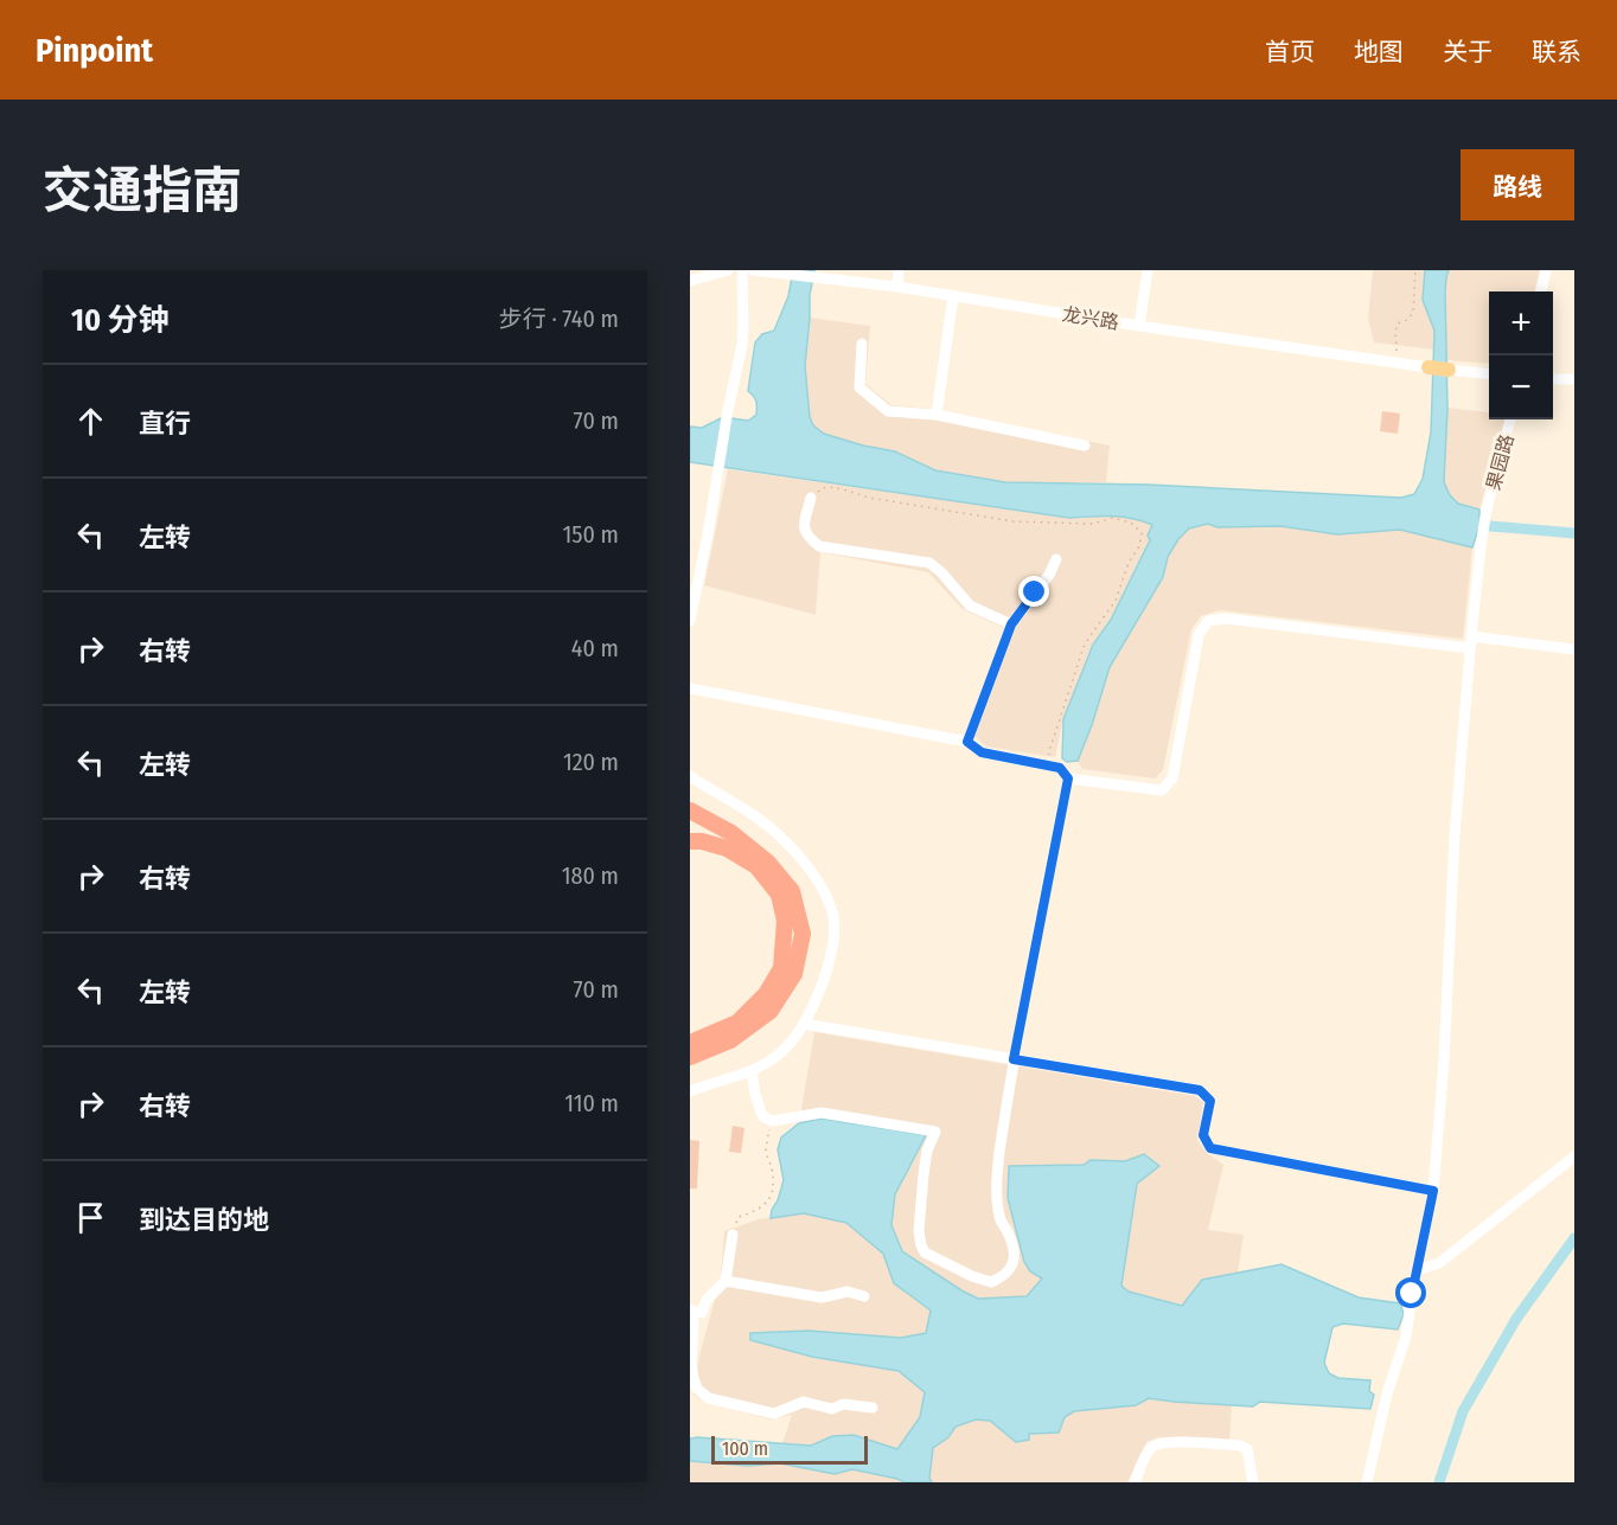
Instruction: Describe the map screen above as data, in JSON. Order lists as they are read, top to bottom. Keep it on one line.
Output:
{"streets":{"street":["龙兴路","果园路"]},"scale_bar":"100 m","page":{"header":"Pinpoint","nav":["首页","地图","关于","联系"],"title":"交通指南","buttons":"路线","heading":["10 分钟","步行 · 740 m"],"map_buttons":["+","−"],"list":[["直行","70 m"],["左转","150 m"],["右转","40 m"],["左转","120 m"],["右转","180 m"],["左转","70 m"],["右转","110 m"],"到达目的地"],"scale":"100 m"}}
